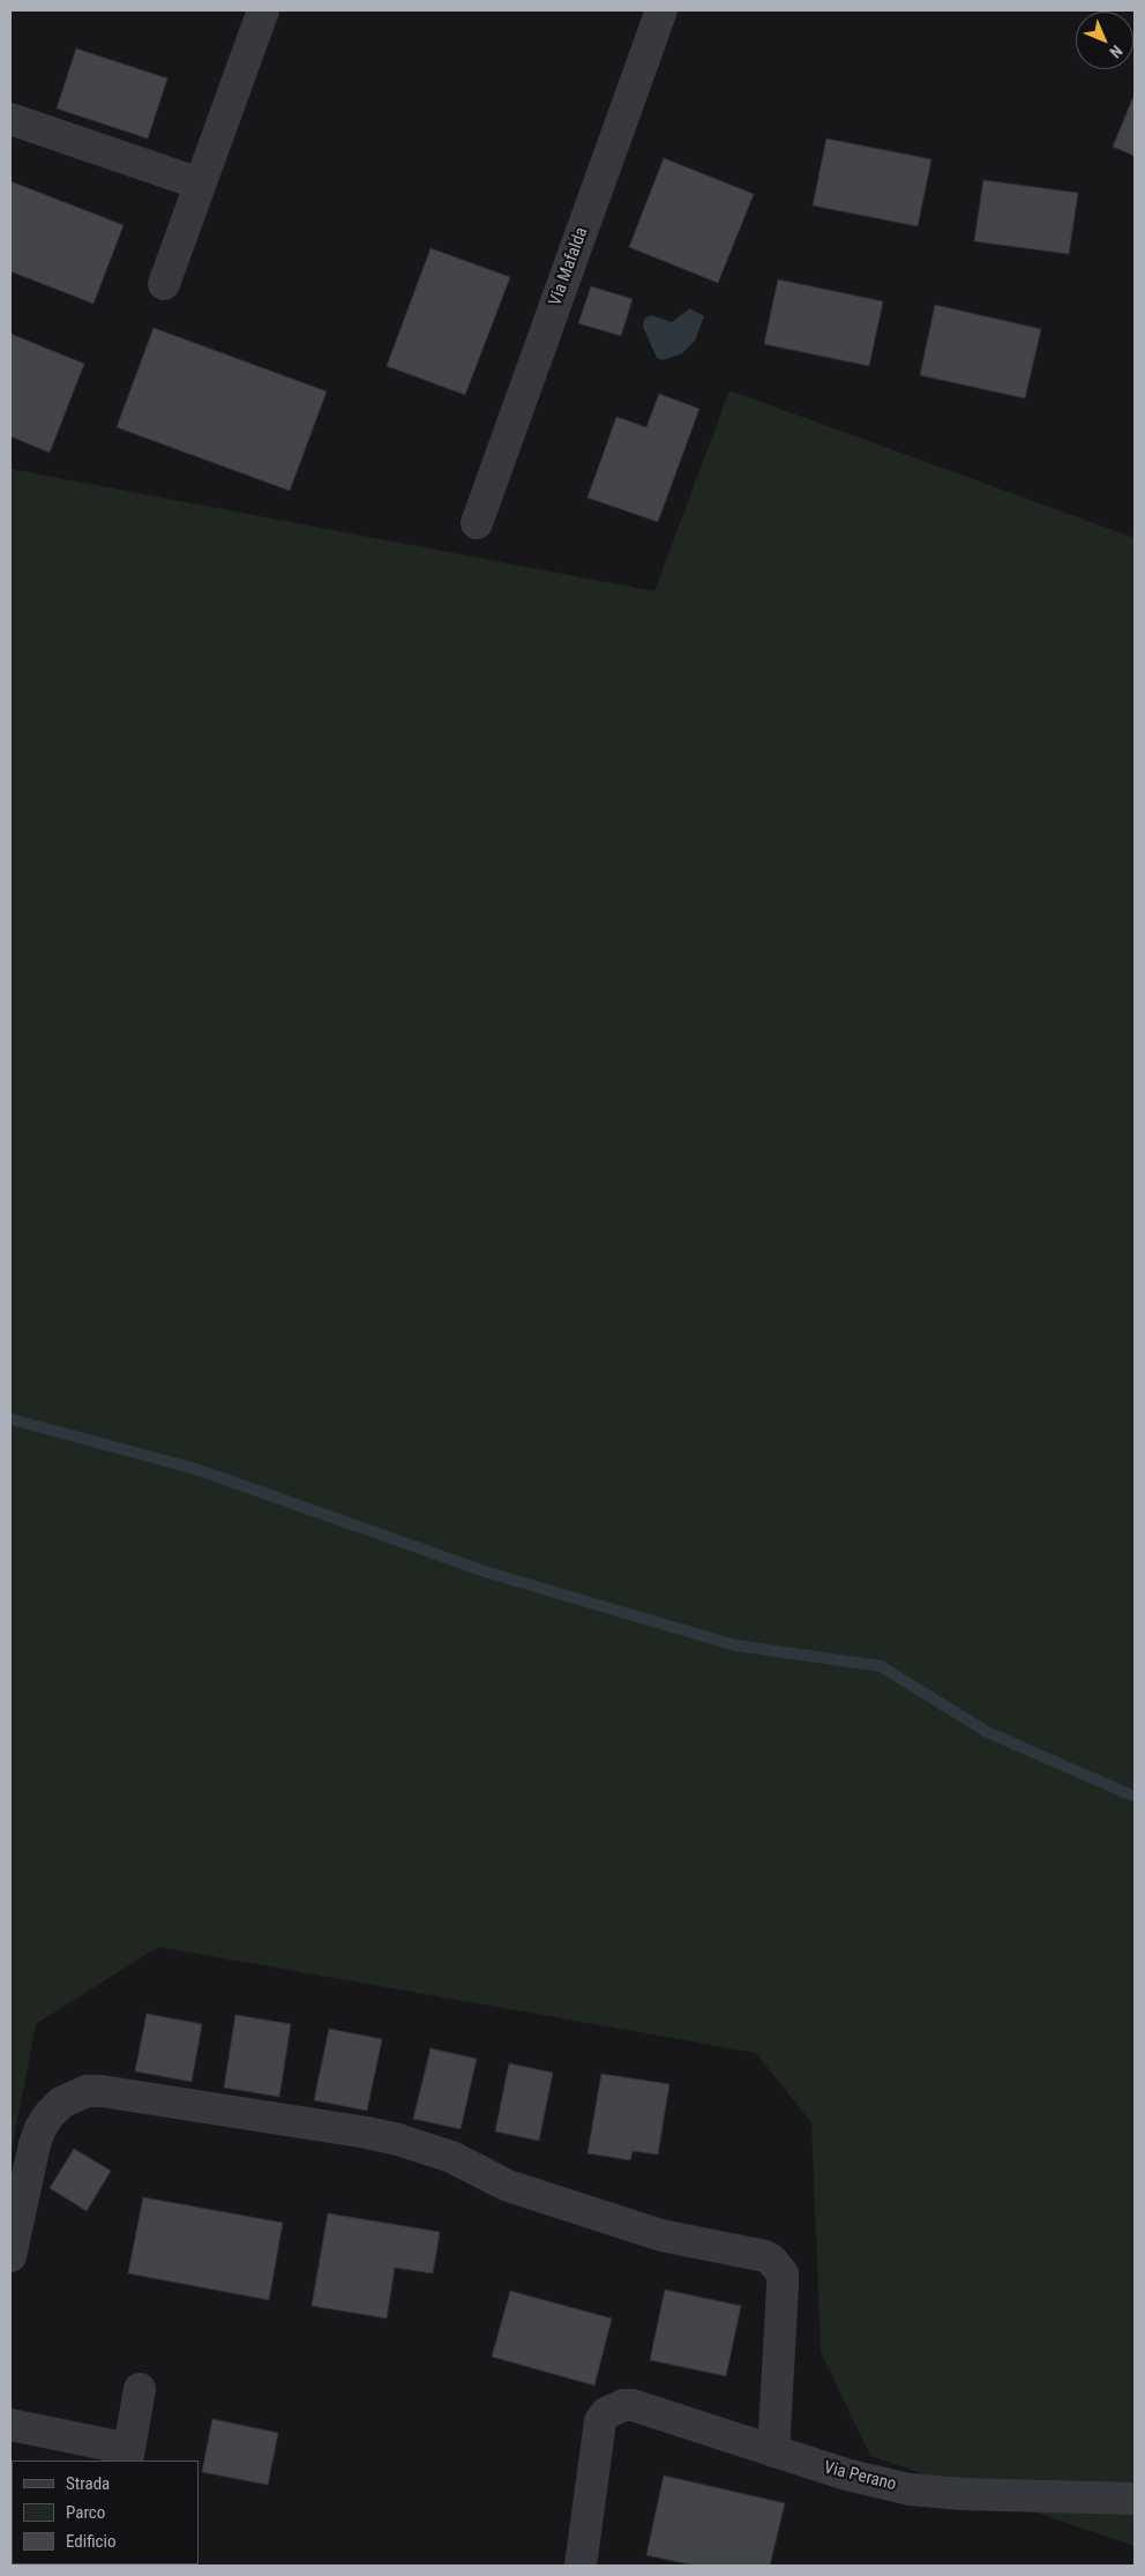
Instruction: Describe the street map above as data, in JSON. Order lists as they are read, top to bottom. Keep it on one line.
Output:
{"streets":{"street":["Via Mafalda","Via Perano"]},"legend":["Strada","Parco","Edificio"],"north":"bottom right"}
